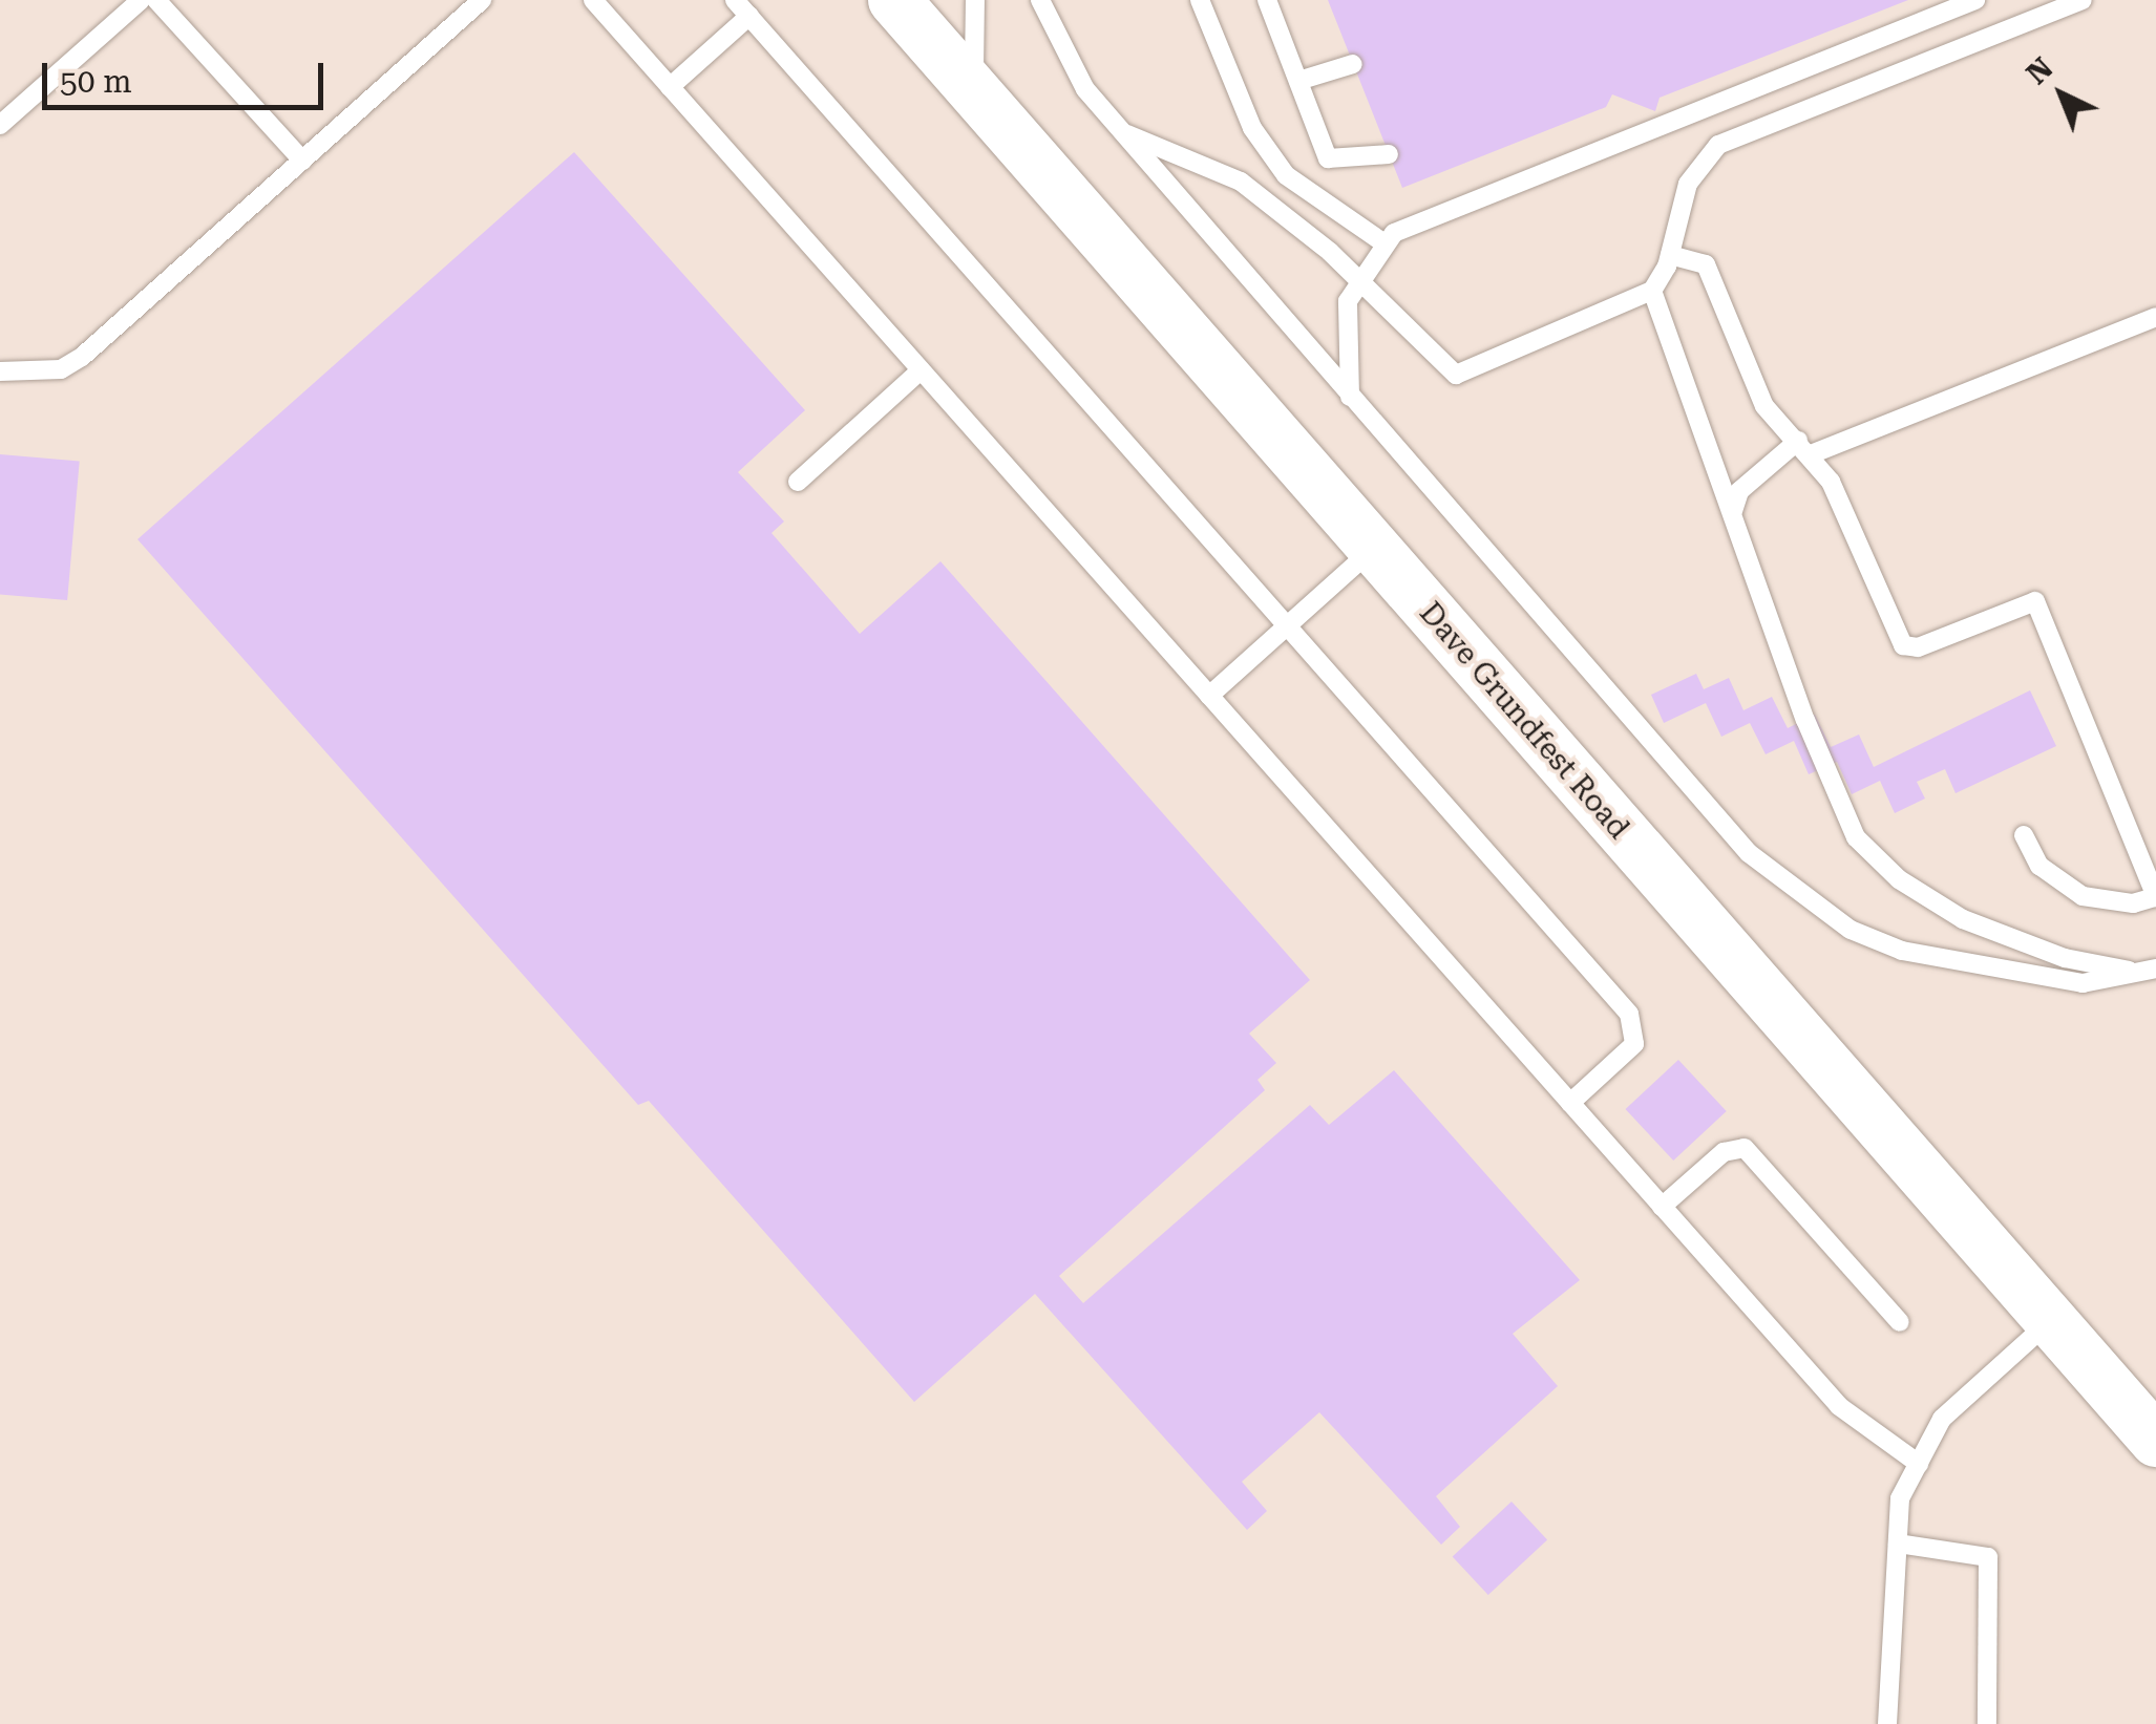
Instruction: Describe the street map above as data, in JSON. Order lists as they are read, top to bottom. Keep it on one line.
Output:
{"streets":{"street":["Dave Grundfest Road"]},"scale_bar":"50 m","north":"top left"}
